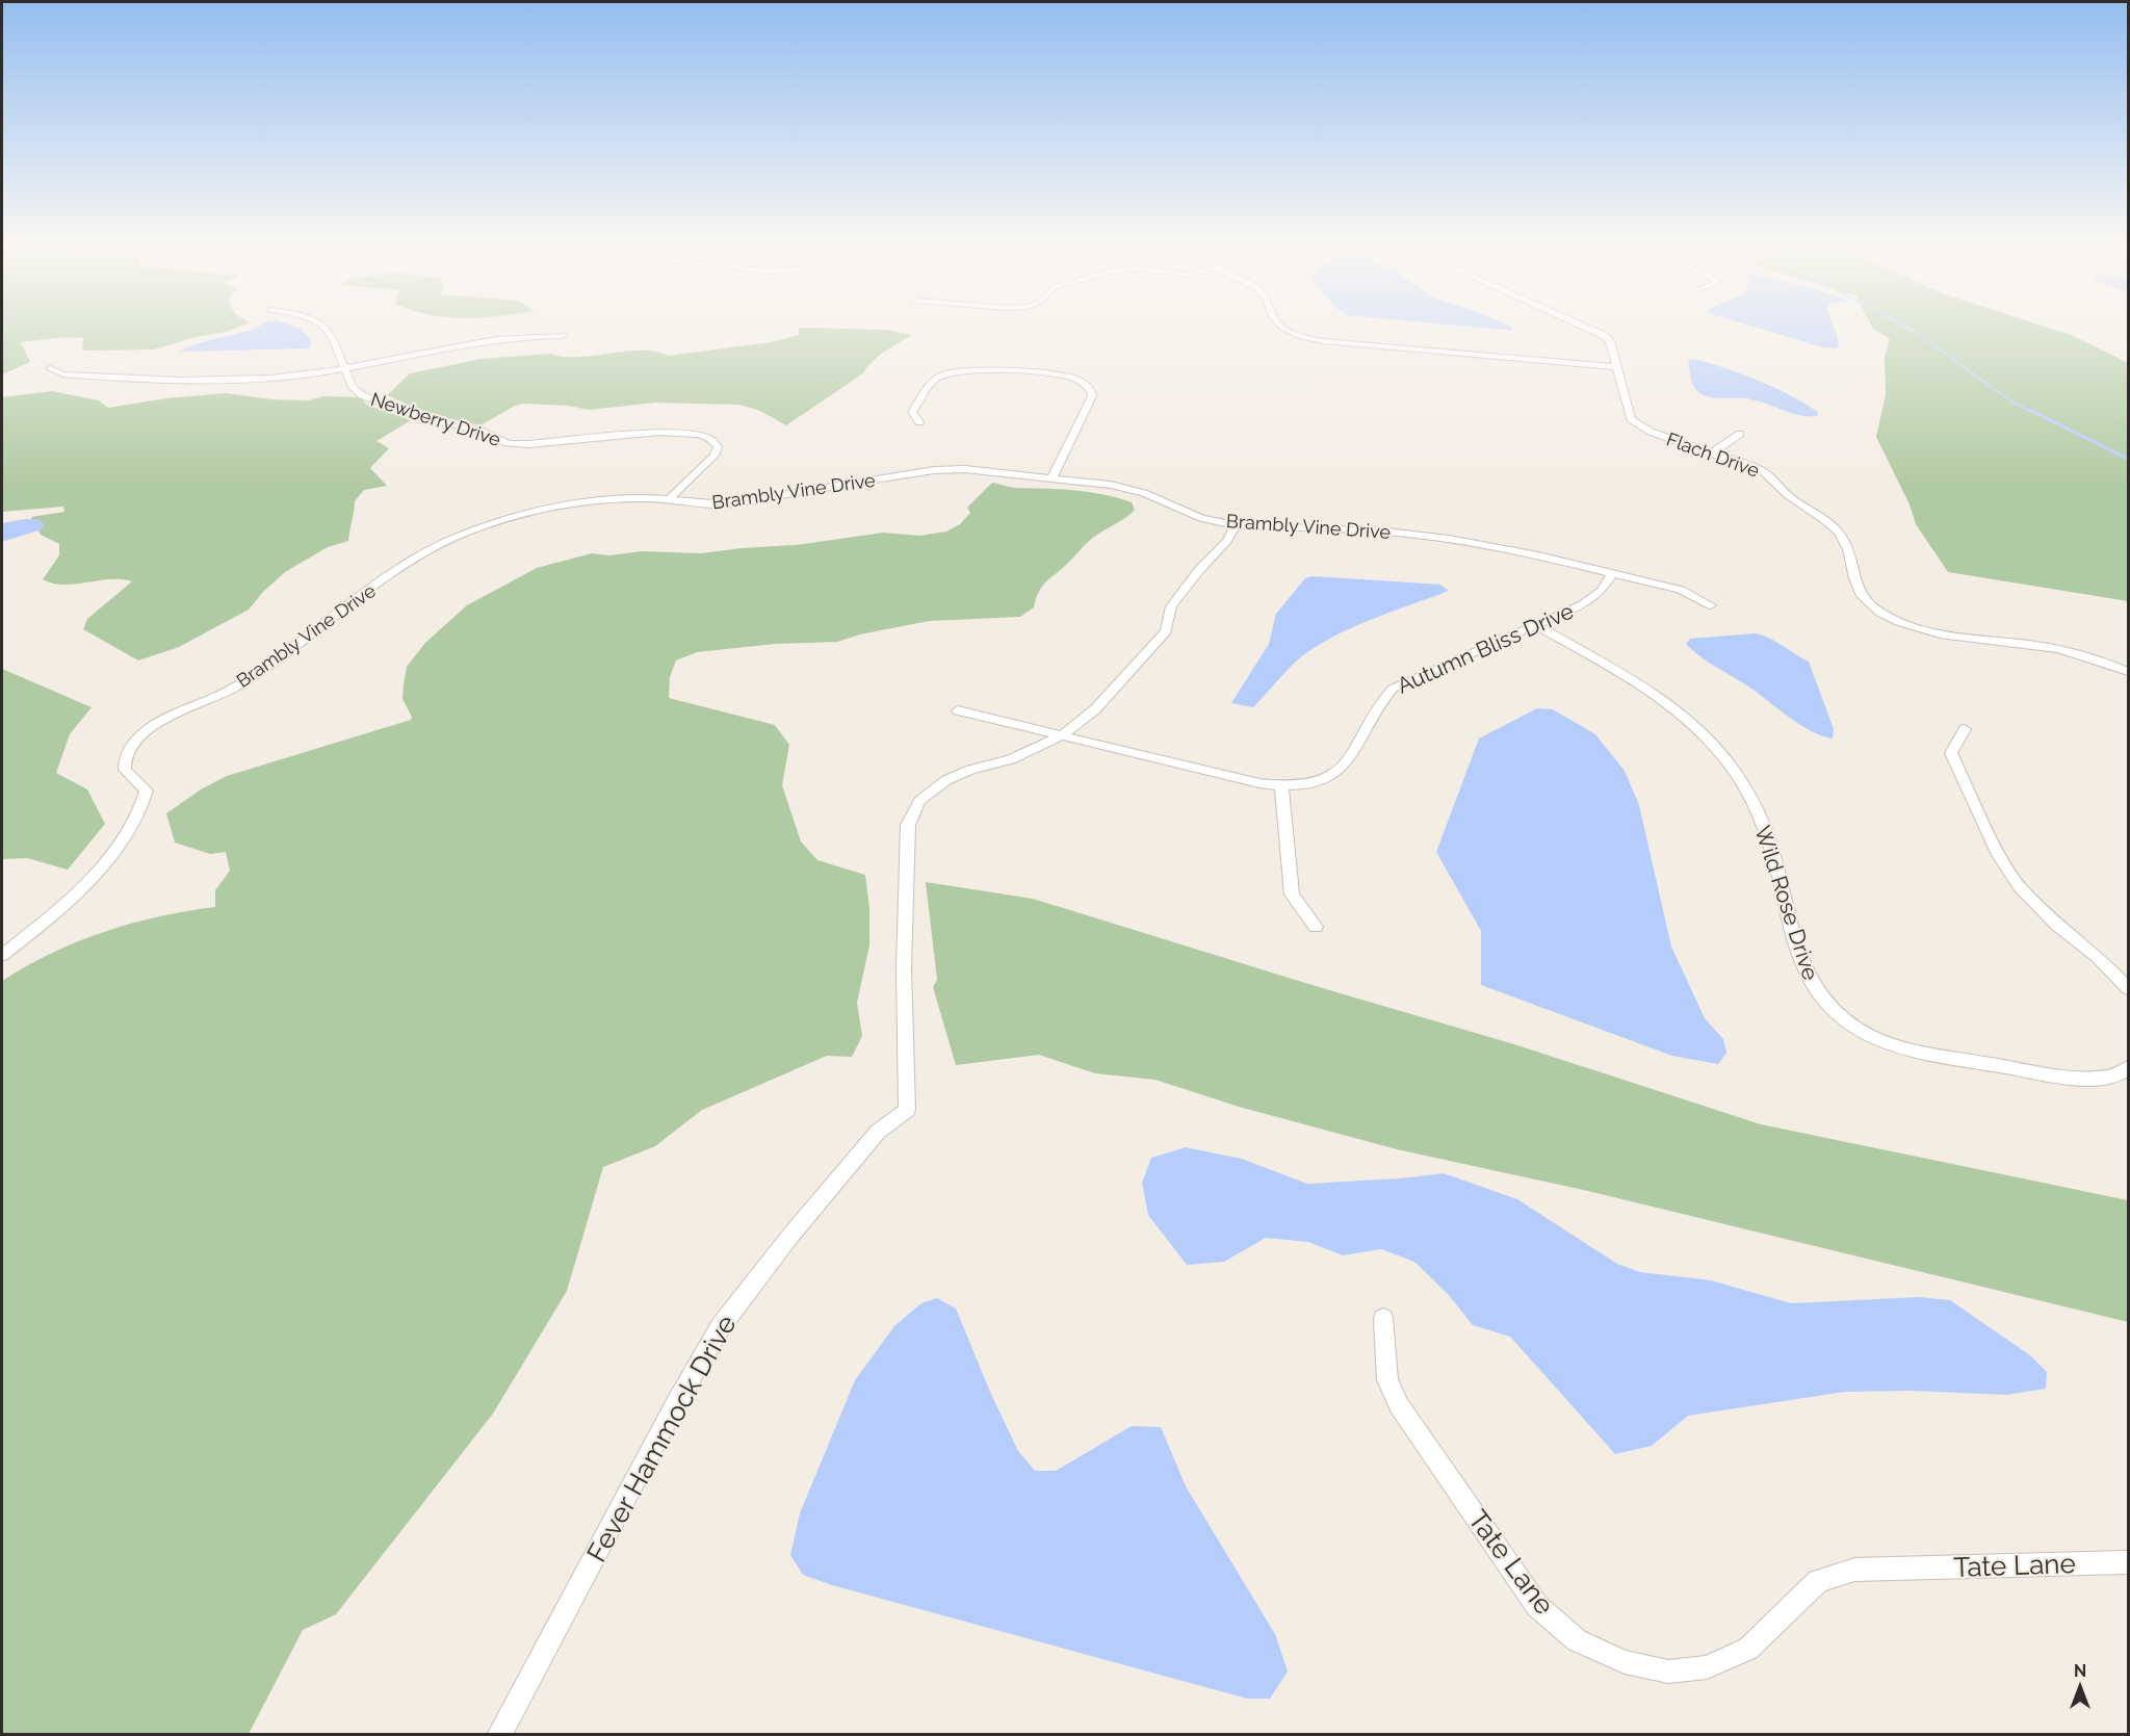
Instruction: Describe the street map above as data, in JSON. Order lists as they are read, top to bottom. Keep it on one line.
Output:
{"streets":{"street":["Newberry Drive","Flach Drive","Brambly Vine Drive","Autumn Bliss Drive","Wild Rose Drive","Fever Hammock Drive","Tate Lane"]},"crossings":[["Newberry Drive","Brambly Vine Drive"],["Brambly Vine Drive","Autumn Bliss Drive"],["Brambly Vine Drive","Fever Hammock Drive"],["Autumn Bliss Drive","Wild Rose Drive"],["Autumn Bliss Drive","Fever Hammock Drive"]],"north":"top"}
